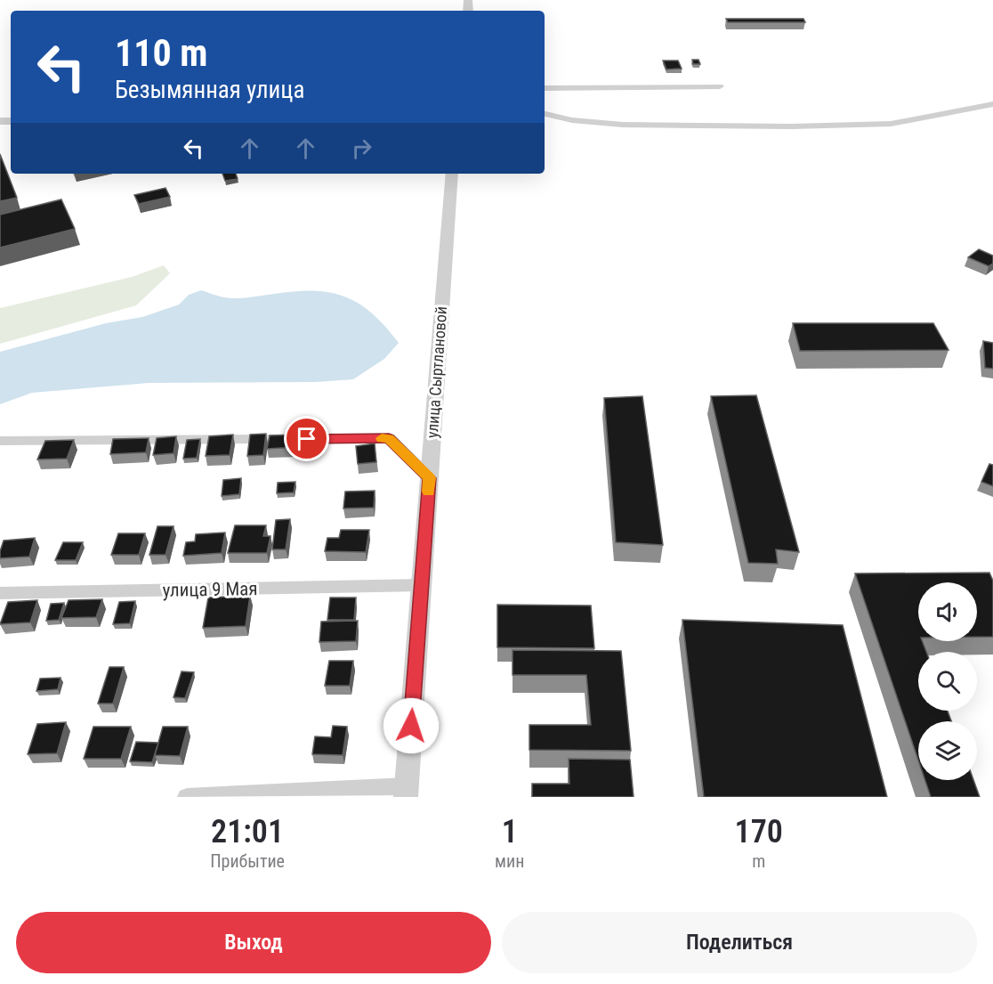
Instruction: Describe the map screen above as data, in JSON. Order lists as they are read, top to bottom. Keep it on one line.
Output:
{"streets":{"street":["улица Сыртлановой","улица 9 Мая"]},"crossings":[["улица Сыртлановой","улица 9 Мая"]],"page":{"turn":["110 m","Безымянная улица"],"eta":["21:01","Прибытие","1","мин","170","m"],"buttons":["Выход","Поделиться"]}}
